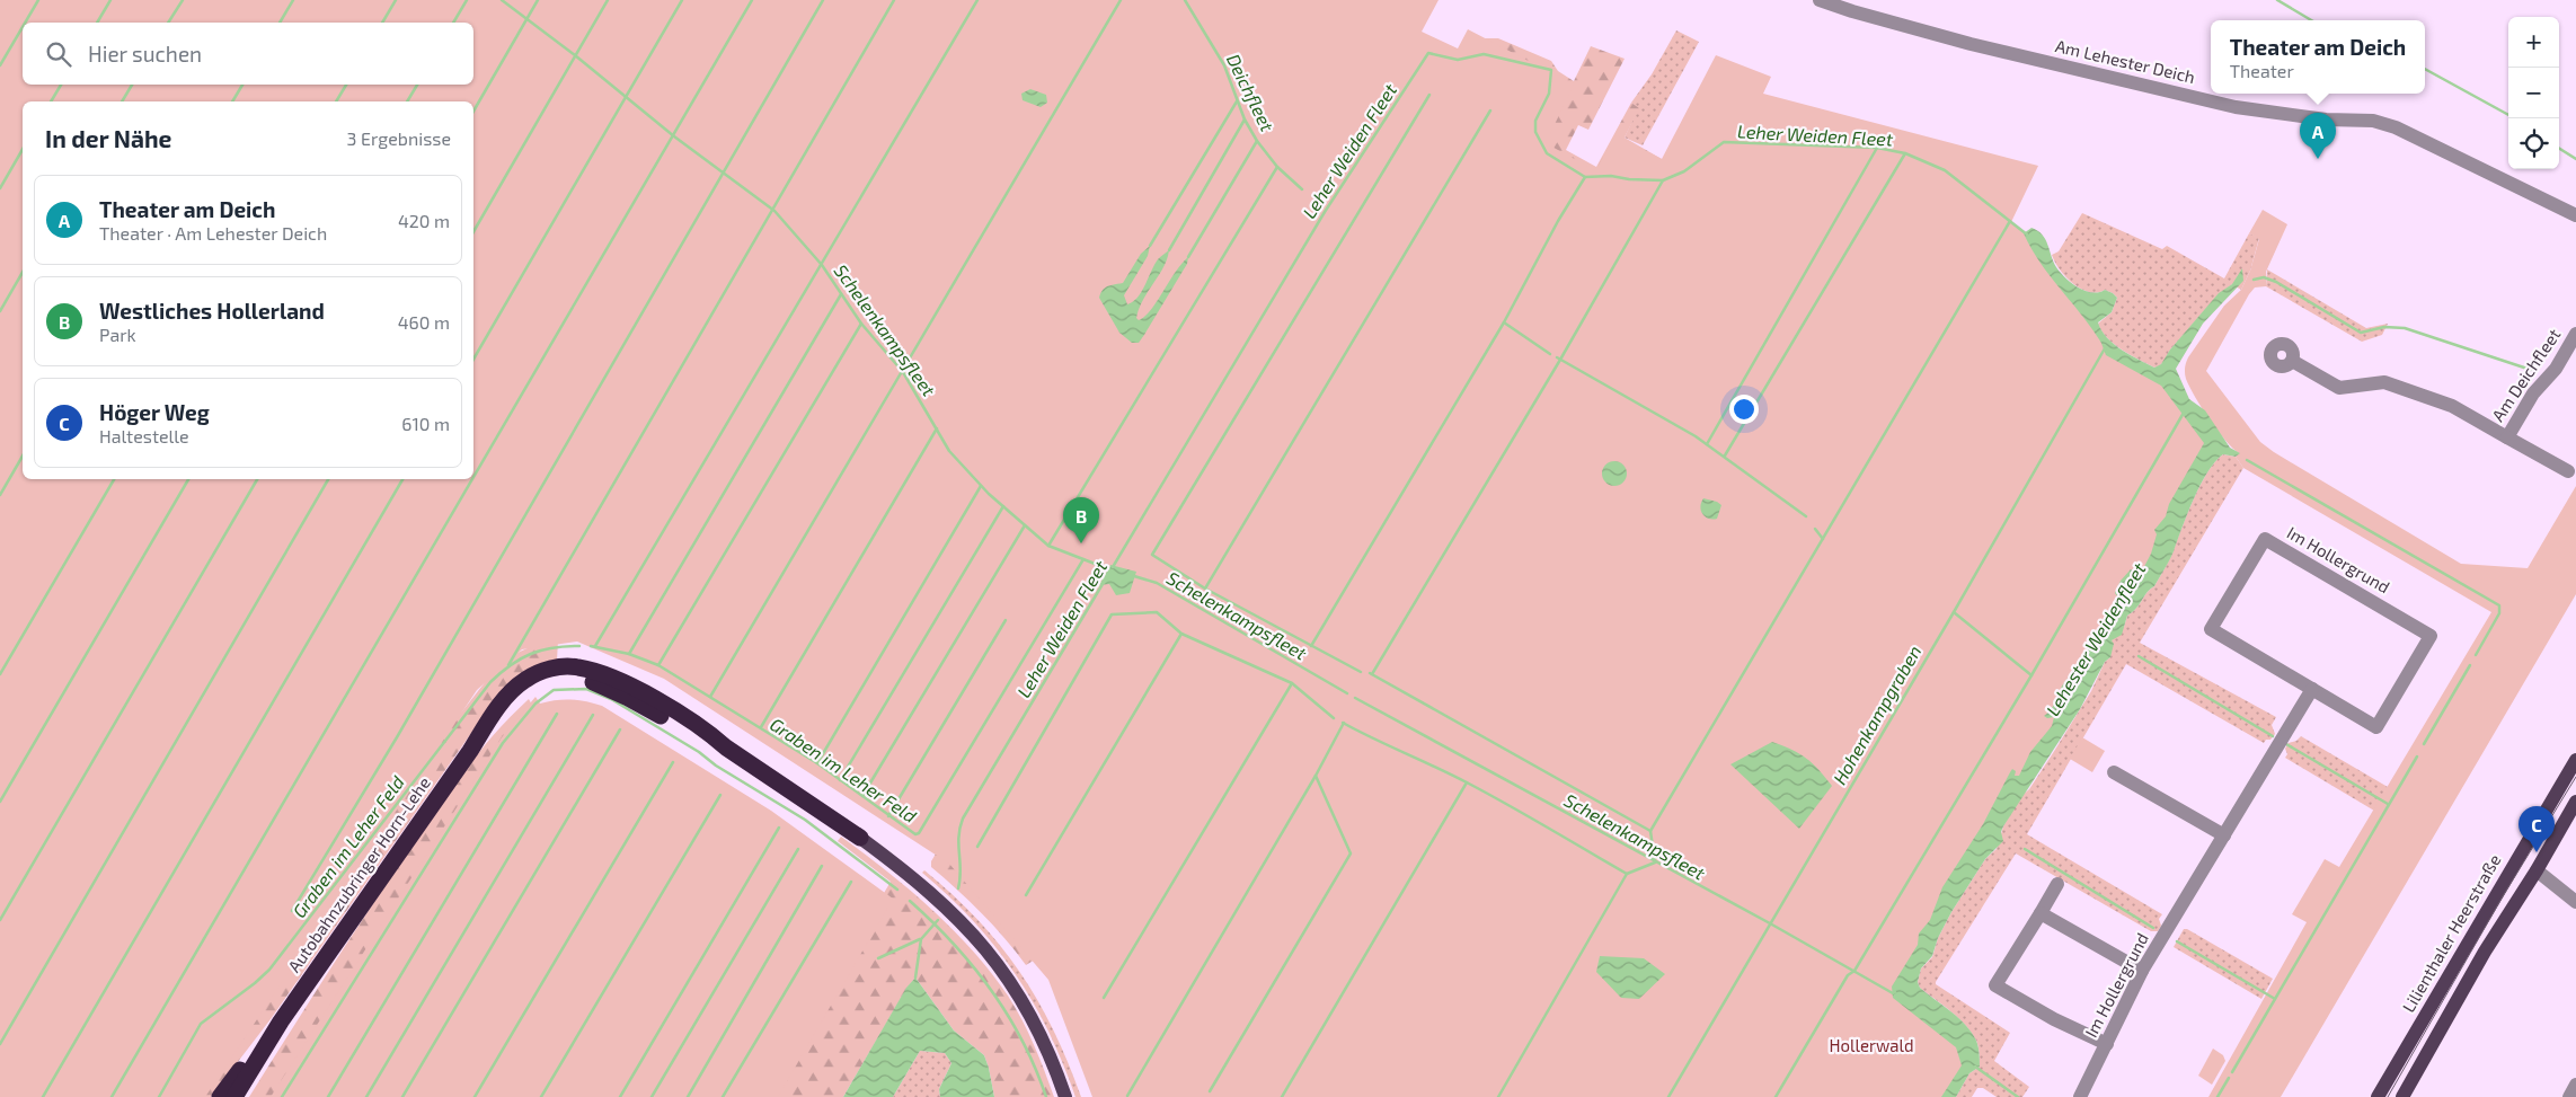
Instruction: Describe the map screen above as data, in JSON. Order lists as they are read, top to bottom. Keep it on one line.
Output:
{"streets":{"highway":["Autobahnzubringer Horn-Lehe"],"main road":["Lilienthaler Heerstraße"],"street":["Am Lehester Deich","Am Deichfleet","Im Hollergrund"]},"water":["Deichfleet","Leher Weiden Fleet","Schelenkampsfleet","Lehester Weidenfleet","Hohenkampgraben","Graben im Leher Feld"],"parks":["Hollerwald"],"page":{"map_buttons":["+","−"],"popup":["Theater am Deich","Theater"],"search":"Hier suchen","heading":["In der Nähe","3 Ergebnisse"],"pins":["A","B","C"],"list":[{"mark":"A","name":"Theater am Deich","note":"Theater · Am Lehester Deich","value":"420 m"},{"mark":"B","name":"Westliches Hollerland","note":"Park","value":"460 m"},{"mark":"C","name":"Höger Weg","note":"Haltestelle","value":"610 m"}]}}
